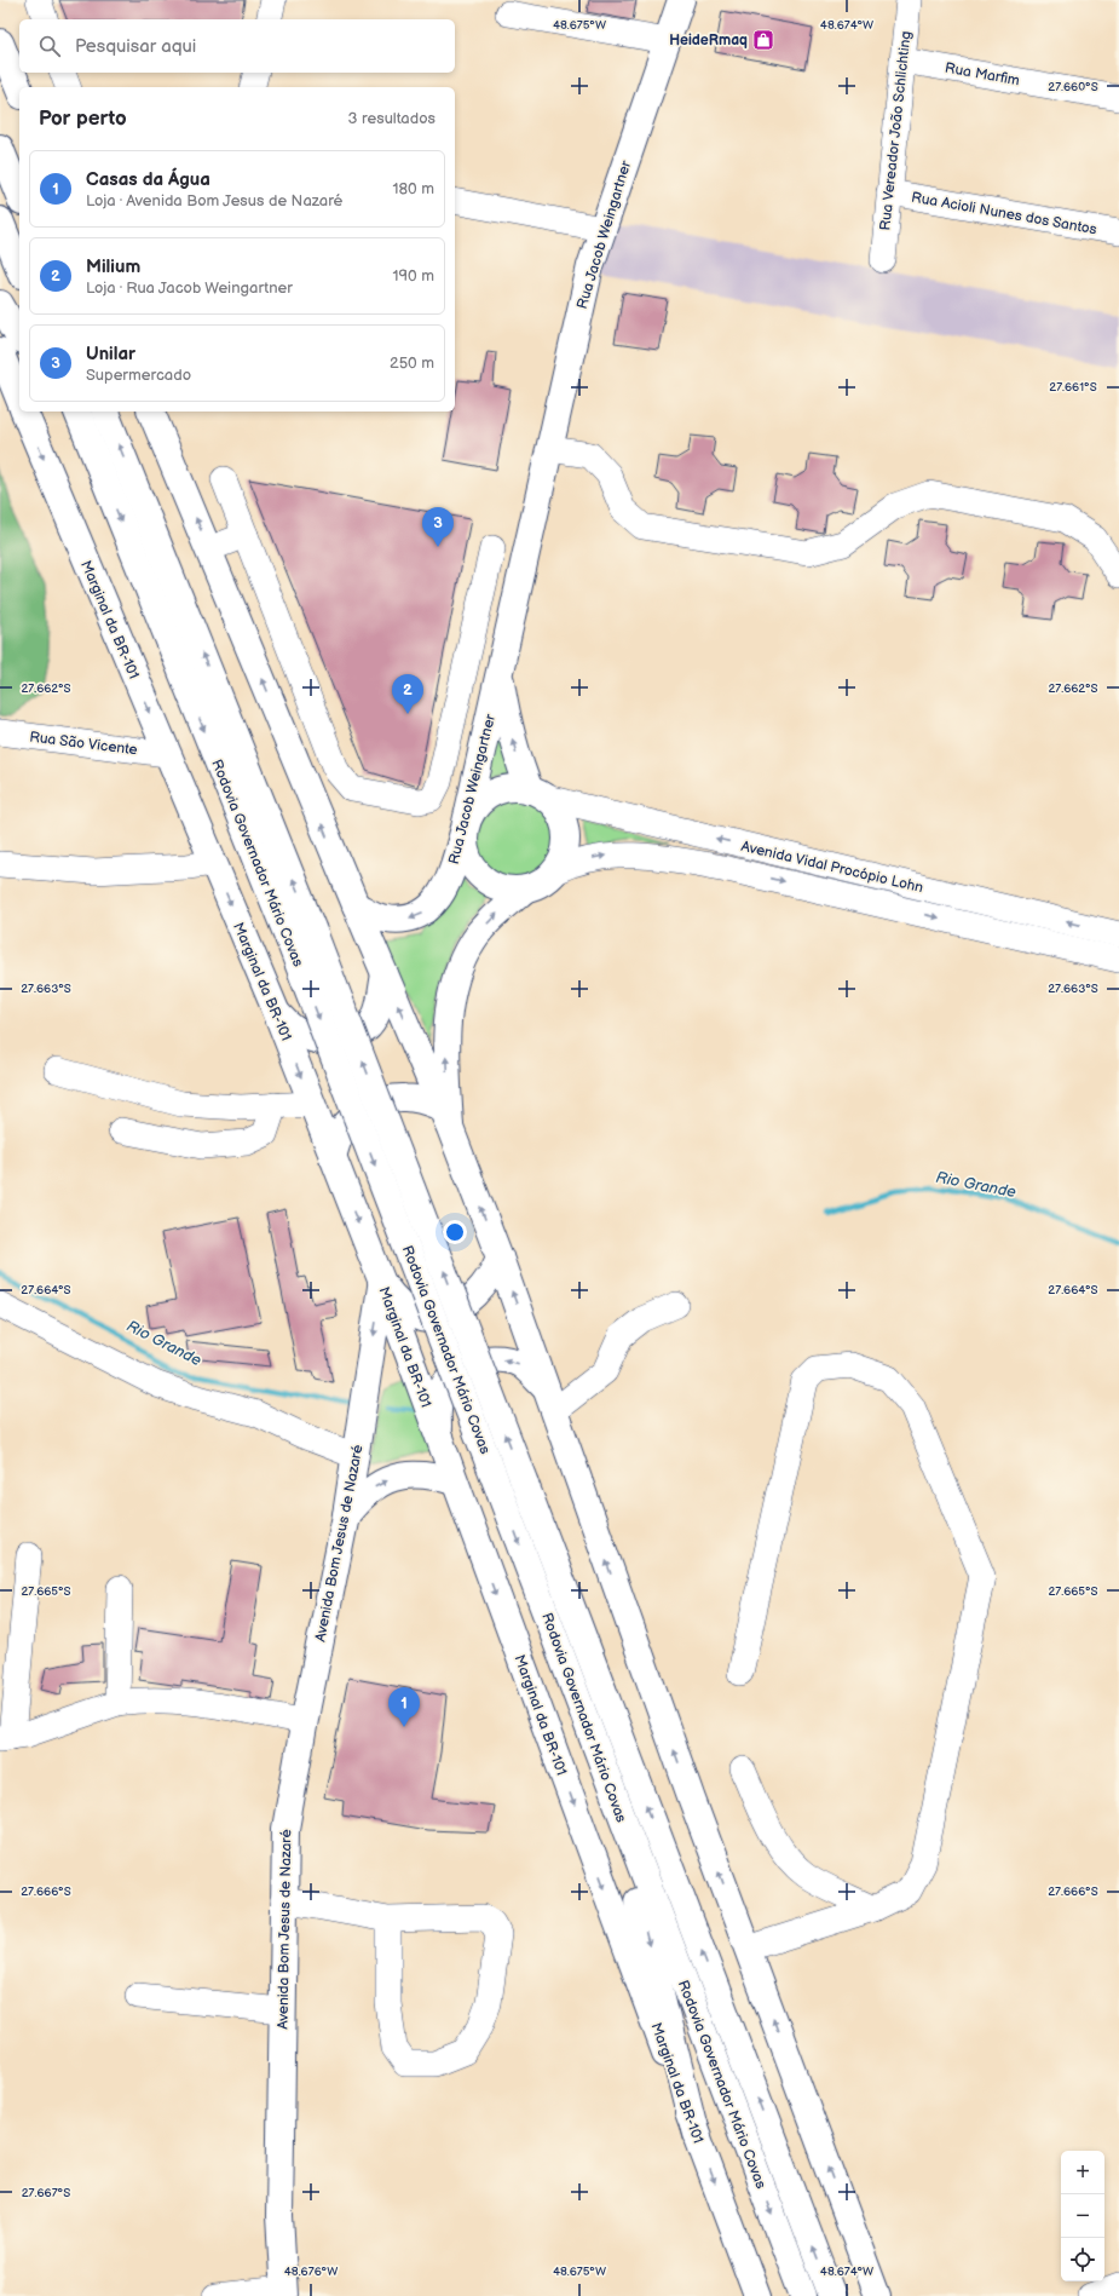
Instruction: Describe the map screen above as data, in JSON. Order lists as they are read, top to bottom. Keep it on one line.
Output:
{"streets":{"main road":["Rua Jacob Weingartner","Marginal da BR-101","Rodovia Governador Mário Covas","Avenida Bom Jesus de Nazaré"],"street":["Rua Marfim","Rua Vereador João Schlichting","Rua Acioli Nunes dos Santos","Rua São Vicente","Avenida Vidal Procópio Lohn"]},"crossings":[["Rua Marfim","Rua Vereador João Schlichting"],["Rua Vereador João Schlichting","Rua Acioli Nunes dos Santos"],["Rua Jacob Weingartner","Avenida Vidal Procópio Lohn"],["Marginal da BR-101","Rua São Vicente"],["Marginal da BR-101","Avenida Bom Jesus de Nazaré"]],"water":["Rio Grande"],"places":{"shop":["HeideRmaq"]},"page":{"search":"Pesquisar aqui","heading":["Por perto","3 resultados"],"list":[{"mark":"1","name":"Casas da Água","note":"Loja · Avenida Bom Jesus de Nazaré","value":"180 m"},{"mark":"2","name":"Milium","note":"Loja · Rua Jacob Weingartner","value":"190 m"},{"mark":"3","name":"Unilar","note":"Supermercado","value":"250 m"}],"pins":["3","2","1"],"map_buttons":["+","−"]},"coordinates":["48.675°W","48.674°W","27.660°S","27.661°S","27.662°S","27.663°S","27.664°S","27.665°S","27.666°S","27.667°S","48.676°W"]}
